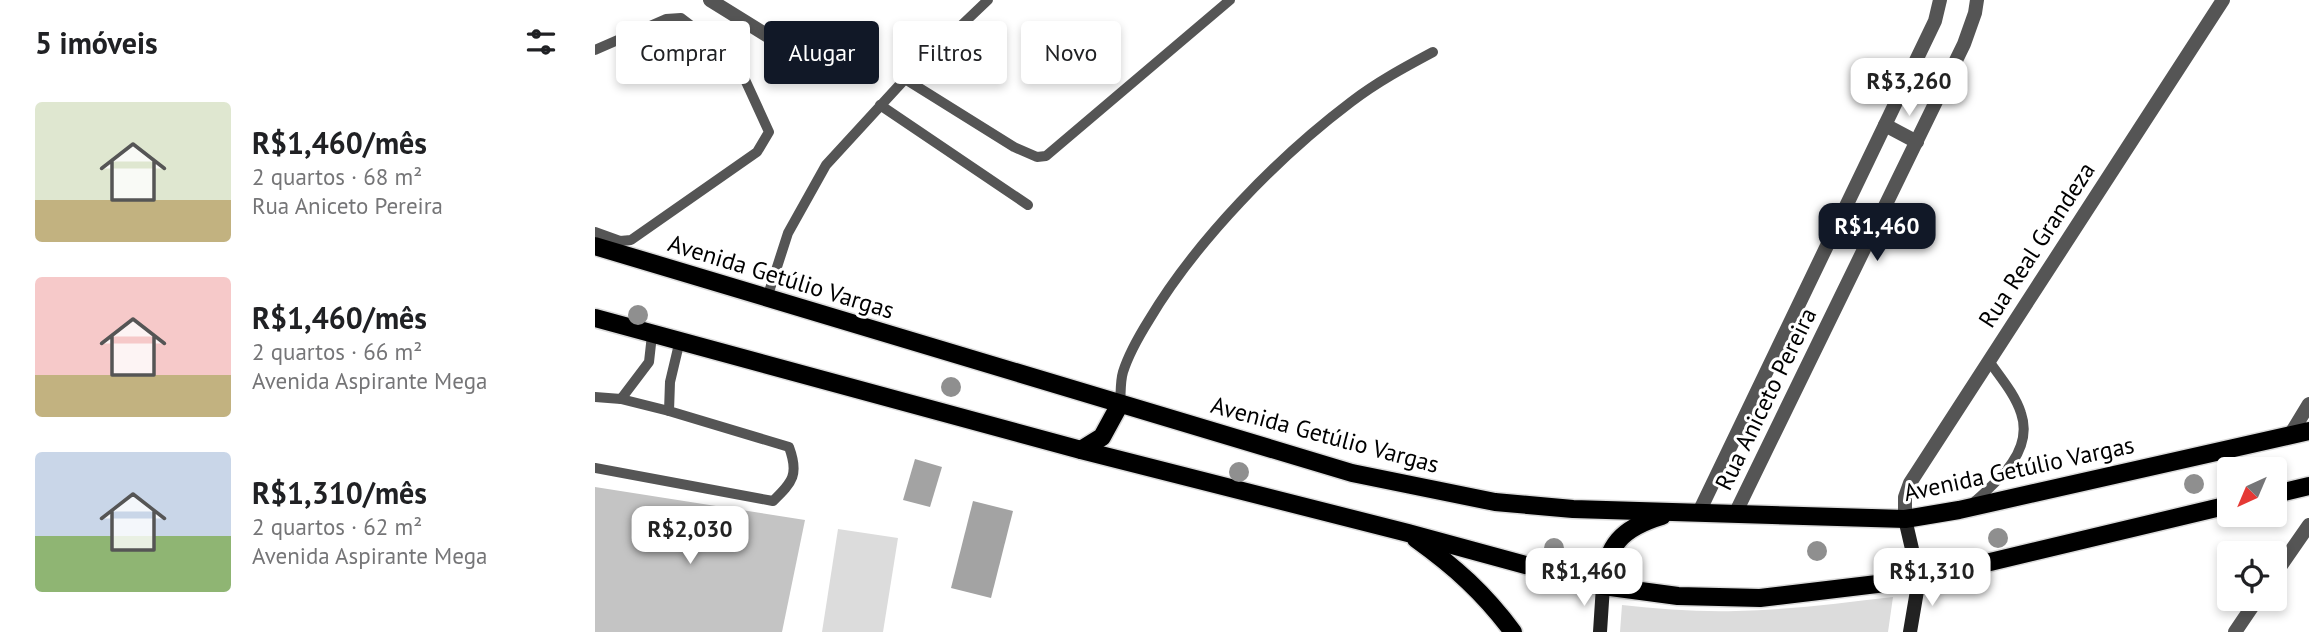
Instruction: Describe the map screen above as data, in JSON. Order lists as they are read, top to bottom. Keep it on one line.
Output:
{"streets":{"main road":["Avenida Getúlio Vargas"],"street":["Rua Real Grandeza","Rua Aniceto Pereira"]},"crossings":[["Rua Real Grandeza","Avenida Getúlio Vargas"],["Avenida Getúlio Vargas","Rua Aniceto Pereira"]],"north":"bottom left","page":{"heading":"5 imóveis","chip":["Comprar","Alugar","Filtros","Novo"],"price":["R$3,260","R$1,460","R$2,030","R$1,460","R$1,310"],"list":[{"name":"R$1,460/mês","note":"2 quartos · 68 m² · Rua Aniceto Pereira"},{"name":"R$1,460/mês","note":"2 quartos · 66 m² · Avenida Aspirante Mega"},{"name":"R$1,310/mês","note":"2 quartos · 62 m² · Avenida Aspirante Mega"}]}}
